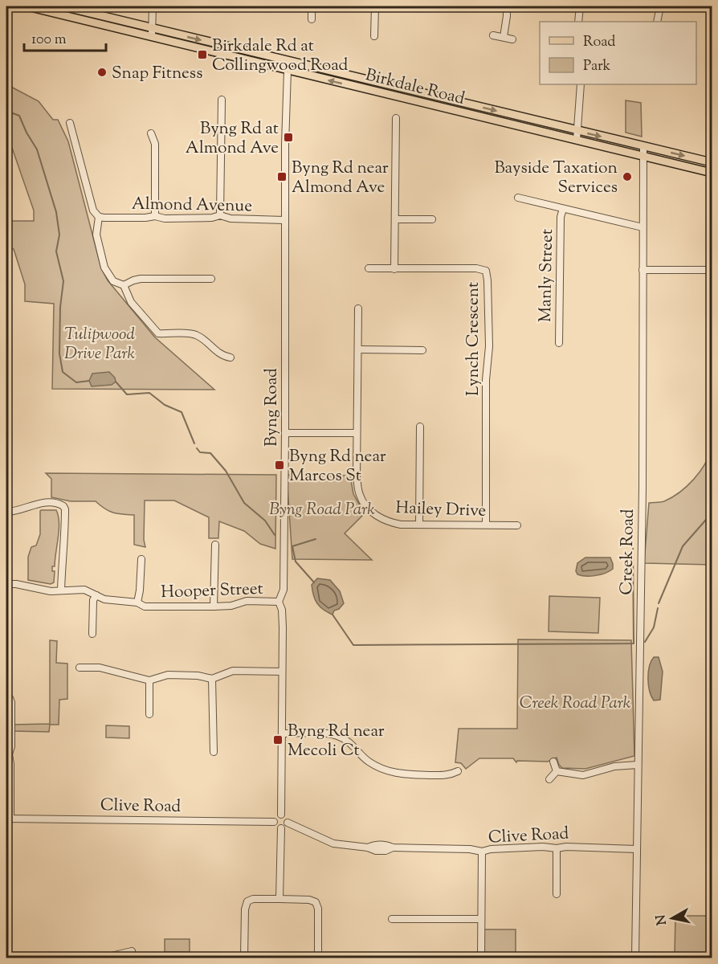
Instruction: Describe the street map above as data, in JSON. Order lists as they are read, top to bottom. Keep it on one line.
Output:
{"streets":{"main road":["Birkdale Road"],"street":["Almond Avenue","Manly Street","Lynch Crescent","Byng Road","Hailey Drive","Creek Road","Hooper Street","Clive Road"]},"crossings":[["Birkdale Road","Byng Road"],["Birkdale Road","Creek Road"],["Almond Avenue","Byng Road"],["Lynch Crescent","Hailey Drive"],["Byng Road","Hooper Street"],["Byng Road","Clive Road"],["Creek Road","Clive Road"]],"parks":["Tulipwood Drive Park","Byng Road Park","Creek Road Park"],"places":{"transit":["Birkdale Rd at Collingwood Road","Byng Rd at Almond Ave","Byng Rd near Almond Ave","Byng Rd near Marcos St","Byng Rd near Mecoli Ct"],"other":["Snap Fitness","Bayside Taxation Services"]},"legend":["Road","Park"],"scale_bar":"100 m","north":"left"}
